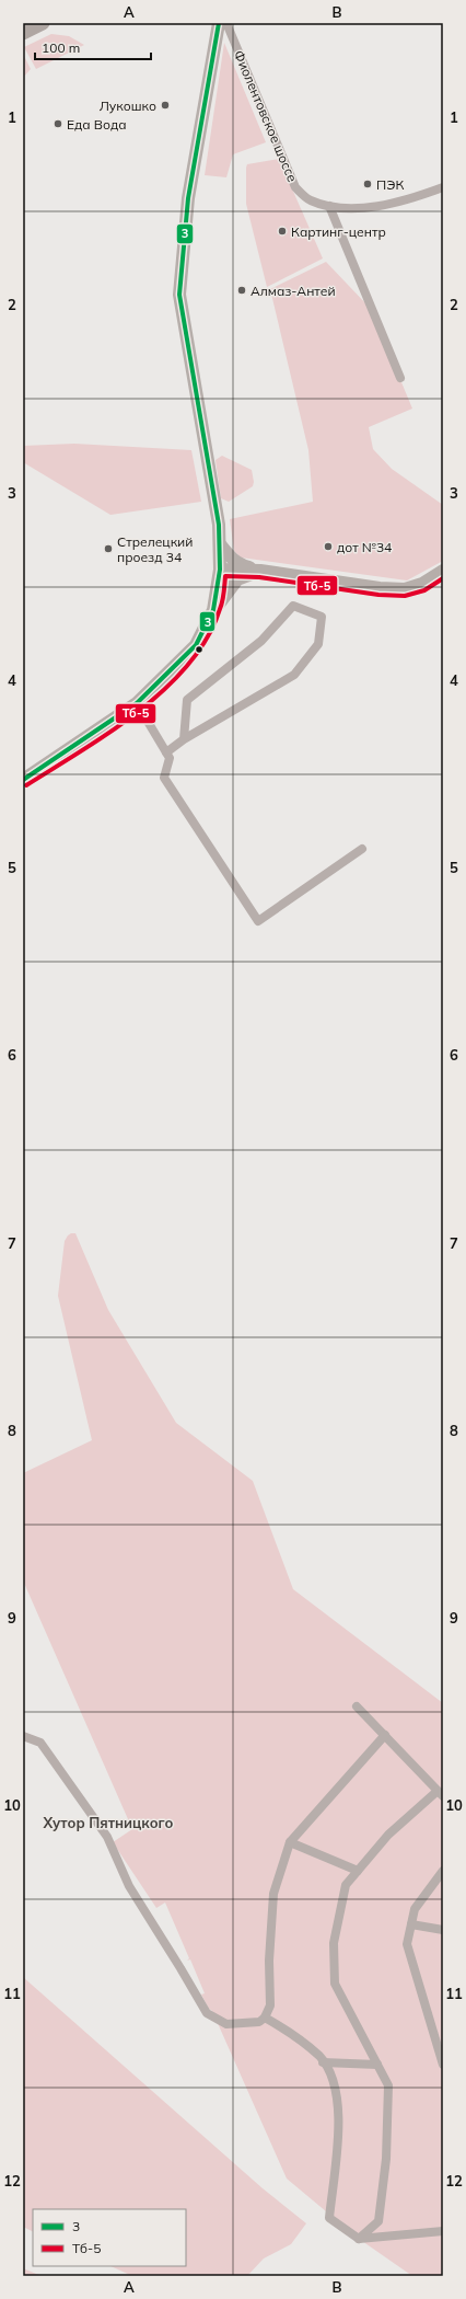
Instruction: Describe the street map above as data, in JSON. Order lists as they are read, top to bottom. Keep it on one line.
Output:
{"streets":{"main road":["Фиолентовское шоссе"]},"districts":["Хутор Пятницкого"],"places":["Лукошко","Еда Вода","ПЭК","Картинг-центр","Алмаз-Антей","дот №34","Стрелецкий проезд 34"],"lines":["transit line 3","transit line Тб-5"],"legend":["3","Тб-5"],"scale_bar":"100 m","grid":{"columns":["A","B"],"rows":["1","2","3","4","5","6","7","8","9","10","11","12"]}}
